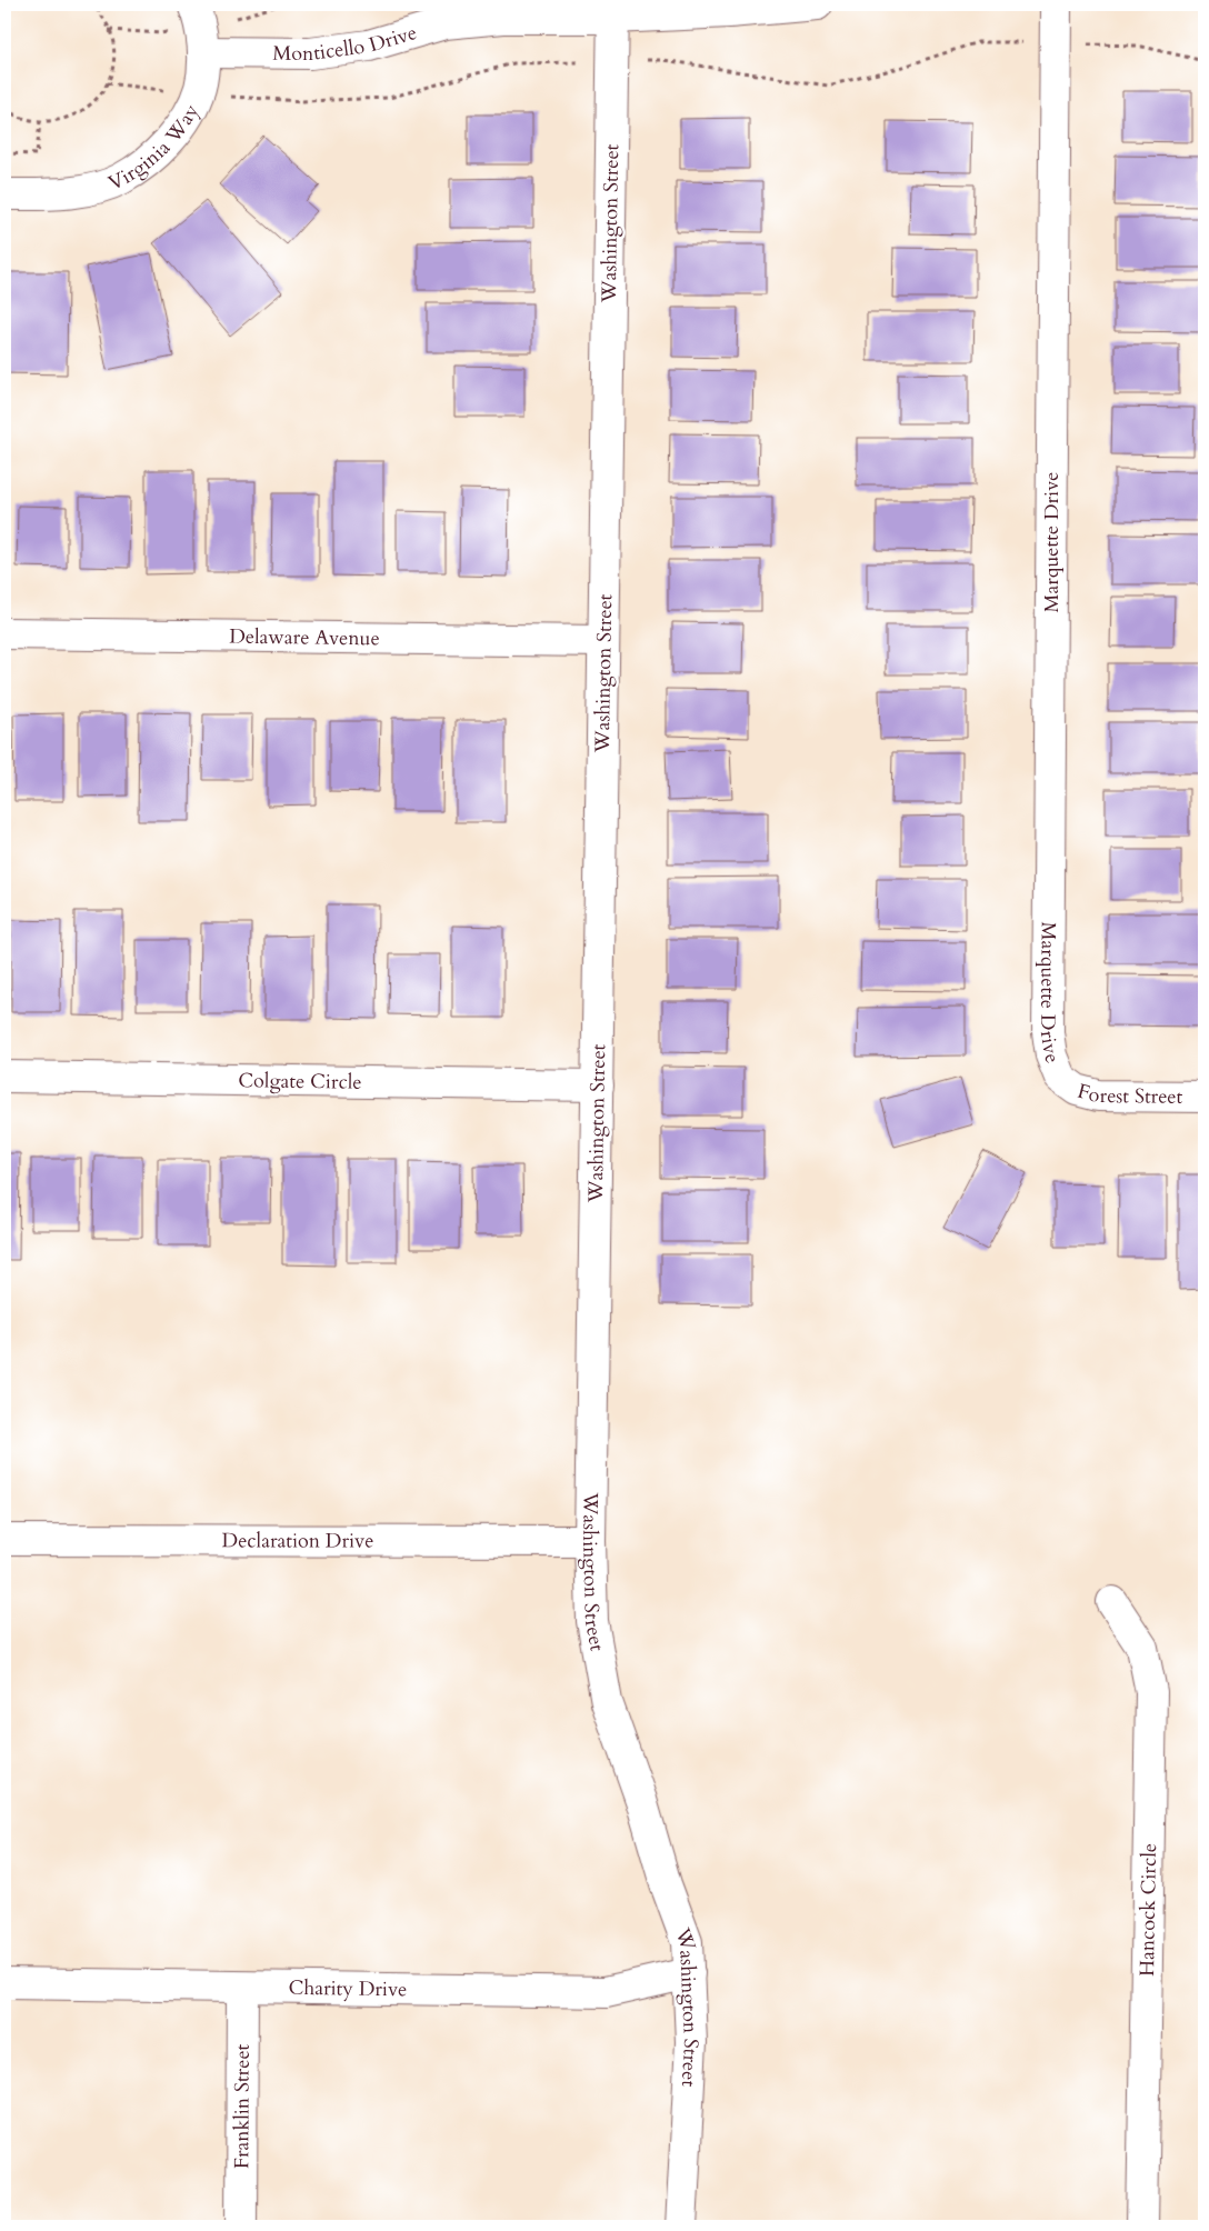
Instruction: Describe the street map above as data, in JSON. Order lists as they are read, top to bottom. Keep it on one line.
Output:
{"streets":{"street":["Monticello Drive","Virginia Way","Washington Street","Marquette Drive","Delaware Avenue","Colgate Circle","Forest Street","Declaration Drive","Hancock Circle","Charity Drive","Franklin Street"]},"crossings":[["Monticello Drive","Virginia Way"],["Monticello Drive","Washington Street"],["Washington Street","Delaware Avenue"],["Washington Street","Colgate Circle"],["Washington Street","Declaration Drive"],["Washington Street","Charity Drive"],["Marquette Drive","Forest Street"],["Charity Drive","Franklin Street"]]}
